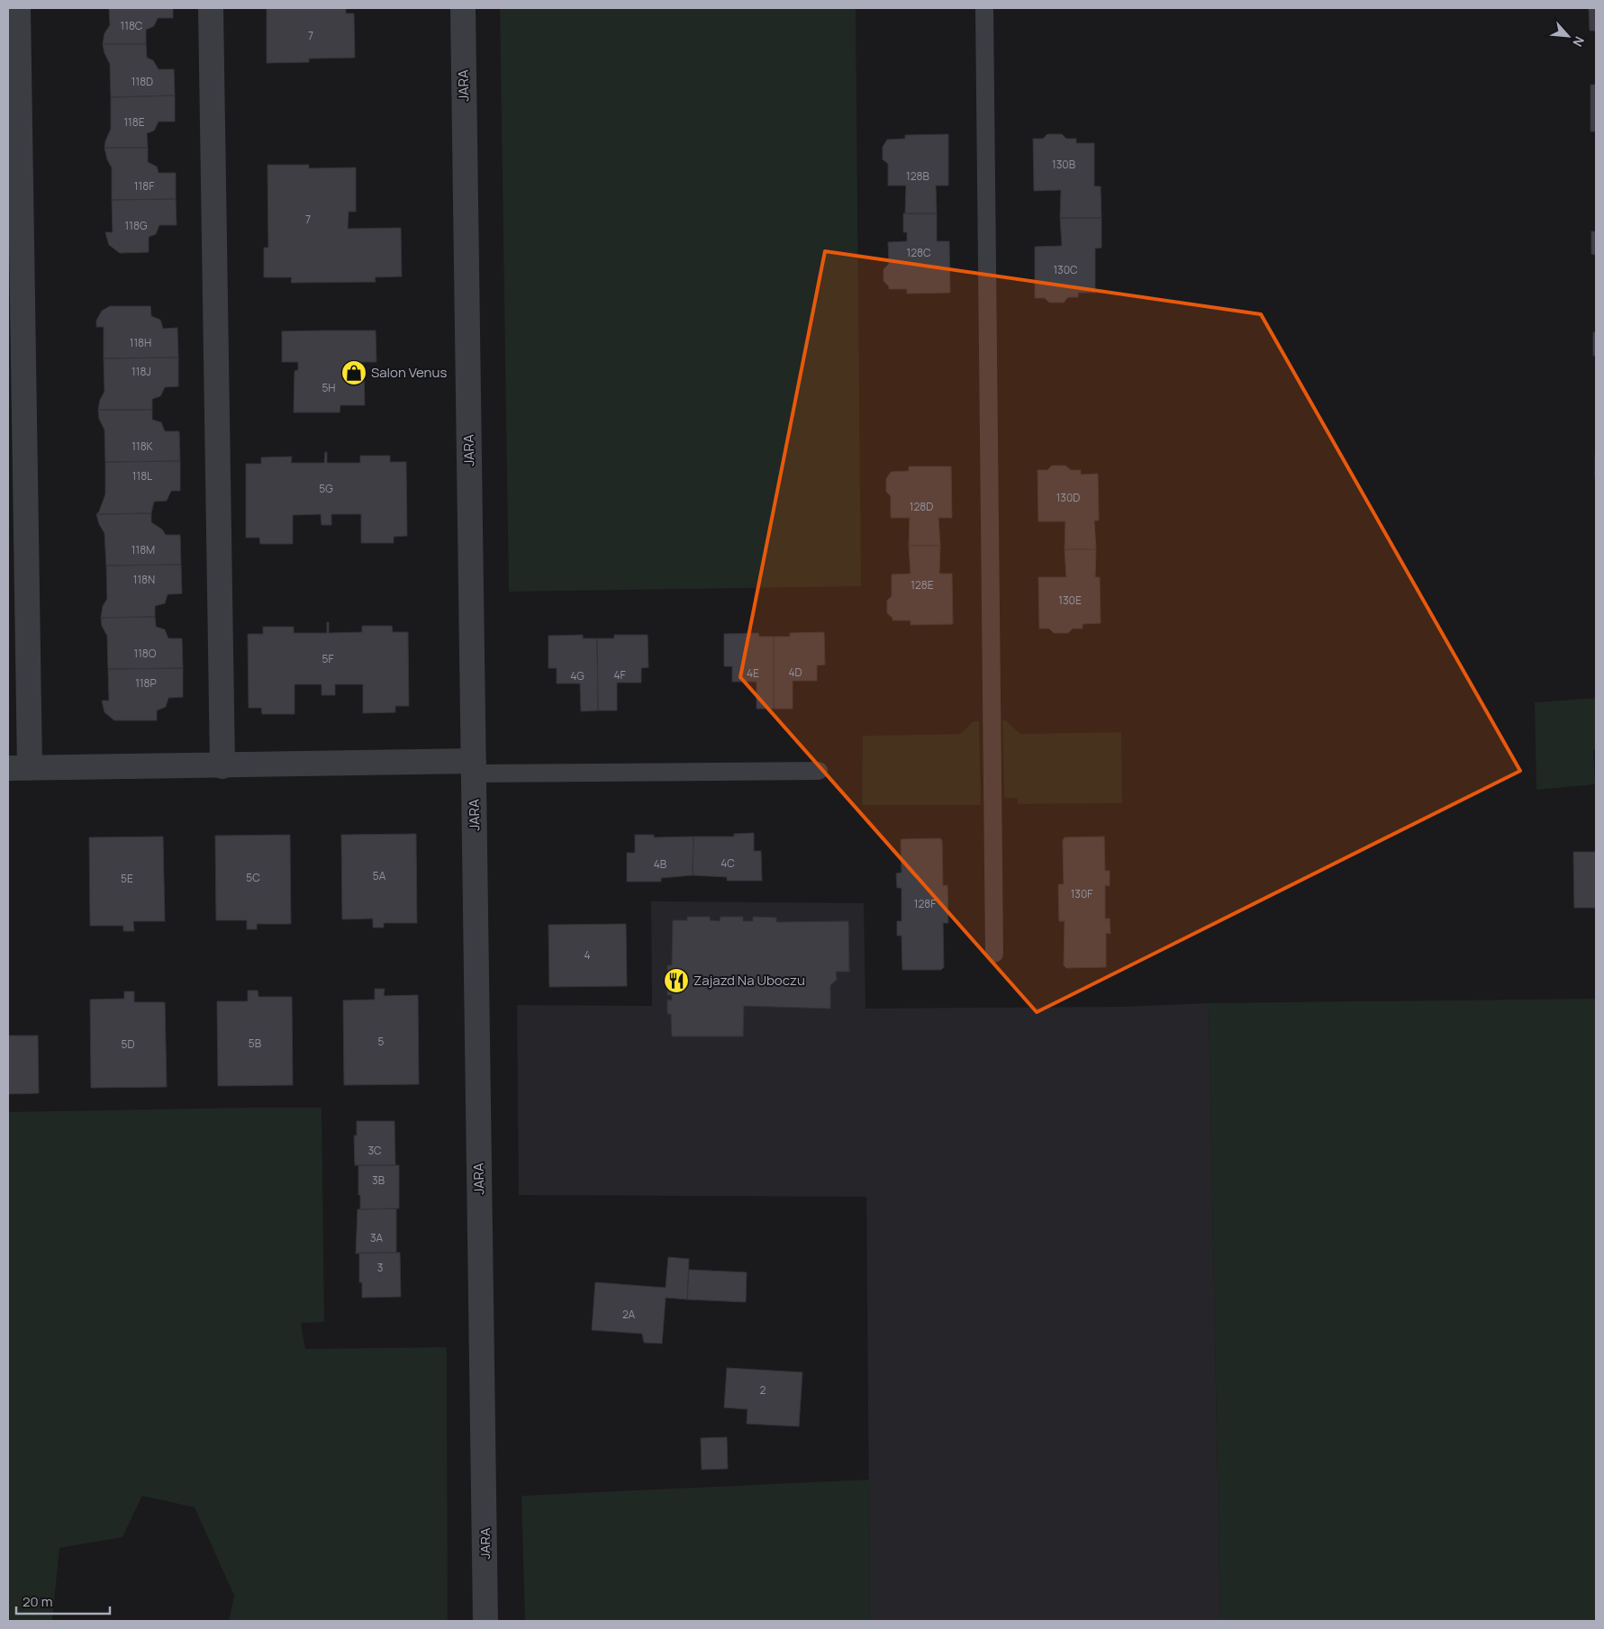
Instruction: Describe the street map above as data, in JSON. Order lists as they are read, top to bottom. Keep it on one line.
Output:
{"streets":{"street":["JARA"]},"places":{"shop":["Salon Venus"],"restaurant":["Zajazd Na Uboczu"]},"house_numbers":["118C","7","118D","118E","130B","128B","118F","7","118G","128C","130C","118H","118J","5H","118K","118L","5G","130D","128D","118M","118N","128E","130E","118O","5F","4D","4E","4F","4G","118P","4C","4B","5A","5C","5E","130F","128F","4","5","5B","5D","3C","3B","3A","3","2A","2"],"scale_bar":"20 m","north":"bottom right"}
